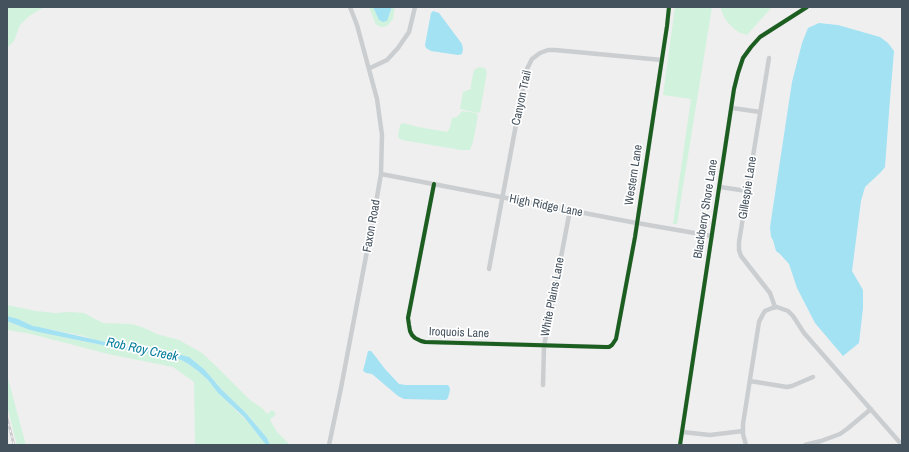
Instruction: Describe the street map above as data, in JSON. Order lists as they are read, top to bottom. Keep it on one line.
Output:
{"streets":{"street":["Canyon Trail","Western Lane","Gillespie Lane","High Ridge Lane","Blackberry Shore Lane","Faxon Road","White Plains Lane","Iroquois Lane"]},"crossings":[["Canyon Trail","Western Lane"],["Canyon Trail","High Ridge Lane"],["Western Lane","High Ridge Lane"],["Western Lane","Iroquois Lane"],["High Ridge Lane","Blackberry Shore Lane"],["High Ridge Lane","Faxon Road"],["High Ridge Lane","White Plains Lane"],["High Ridge Lane","Iroquois Lane"],["White Plains Lane","Iroquois Lane"]],"water":["Rob Roy Creek"]}
